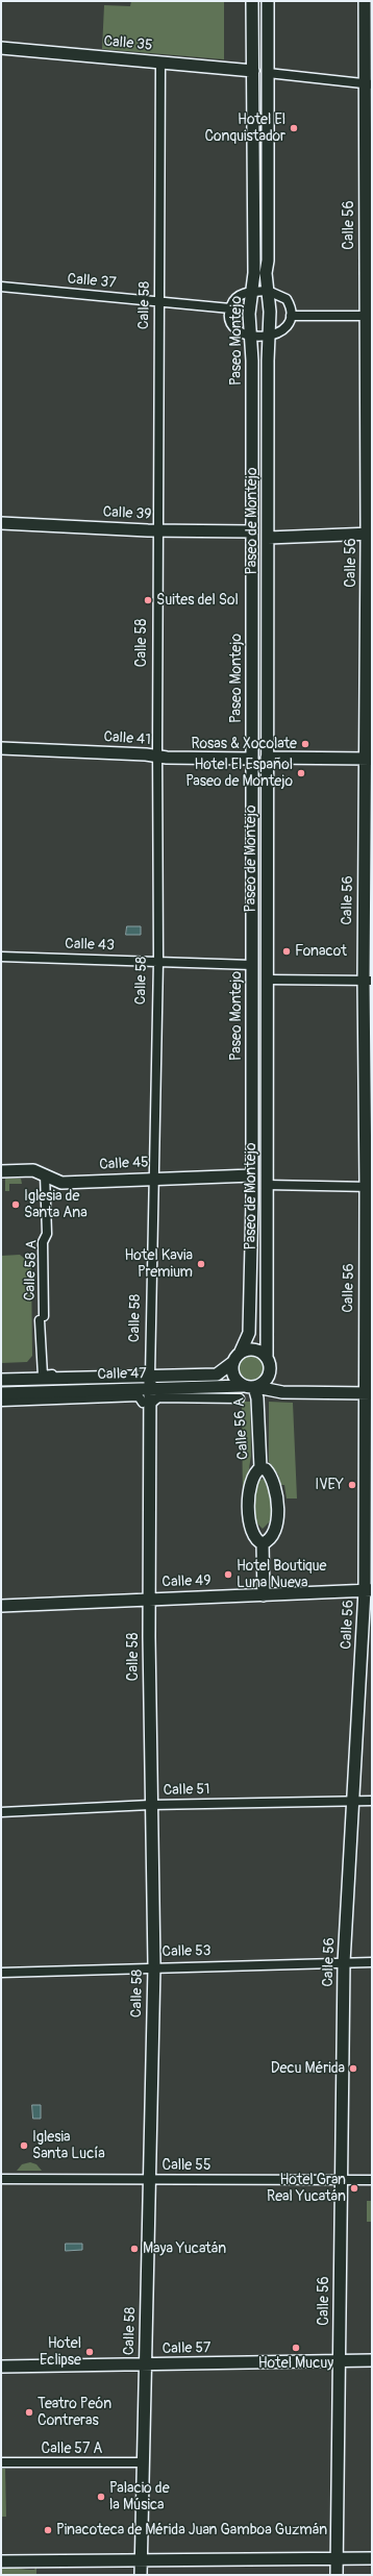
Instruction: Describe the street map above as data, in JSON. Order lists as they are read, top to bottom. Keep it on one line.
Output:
{"streets":{"street":["Calle 35","Calle 56","Calle 37","Calle 58","Paseo Montejo","Calle 39","Paseo de Montejo","Calle 41","Calle 43","Calle 45","Calle 58 A","Calle 47","Calle 56 A","Calle 49","Calle 51","Calle 53","Calle 55","Calle 57","Calle 57 A"]},"crossings":[["Calle 35","Calle 58"],["Calle 35","Paseo Montejo"],["Calle 56","Calle 47"],["Calle 56","Calle 49"],["Calle 56","Calle 51"],["Calle 56","Calle 53"],["Calle 56","Calle 55"],["Calle 56","Calle 57"],["Calle 37","Calle 58"],["Calle 58","Calle 39"],["Calle 58","Calle 41"],["Calle 58","Calle 43"],["Calle 58","Calle 45"],["Calle 58","Calle 47"],["Calle 58","Calle 49"],["Calle 58","Calle 51"],["Calle 58","Calle 53"],["Calle 58","Calle 55"],["Calle 58","Calle 57"],["Calle 58","Calle 57 A"],["Paseo Montejo","Calle 39"],["Paseo Montejo","Paseo de Montejo"],["Paseo Montejo","Calle 41"],["Paseo Montejo","Calle 43"],["Paseo Montejo","Calle 45"],["Paseo Montejo","Calle 47"],["Paseo Montejo","Calle 56 A"],["Paseo de Montejo","Calle 47"],["Paseo de Montejo","Calle 56 A"],["Calle 45","Calle 58 A"],["Calle 47","Calle 56 A"]],"places":["Hotel El Conquistador","Suites del Sol","Rosas & Xocolate","Hotel El Español Paseo de Montejo","Fonacot","Iglesia de Santa Ana","Hotel Kavia Premium","IVEY","Hotel Boutique Luna Nueva","Decu Mérida","Iglesia Santa Lucía","Hotel Gran Real Yucatán","Maya Yucatán","Hotel Mucuy","Hotel Eclipse","Teatro Peón Contreras","Palacio de la Música","Pinacoteca de Mérida Juan Gamboa Guzmán"]}
